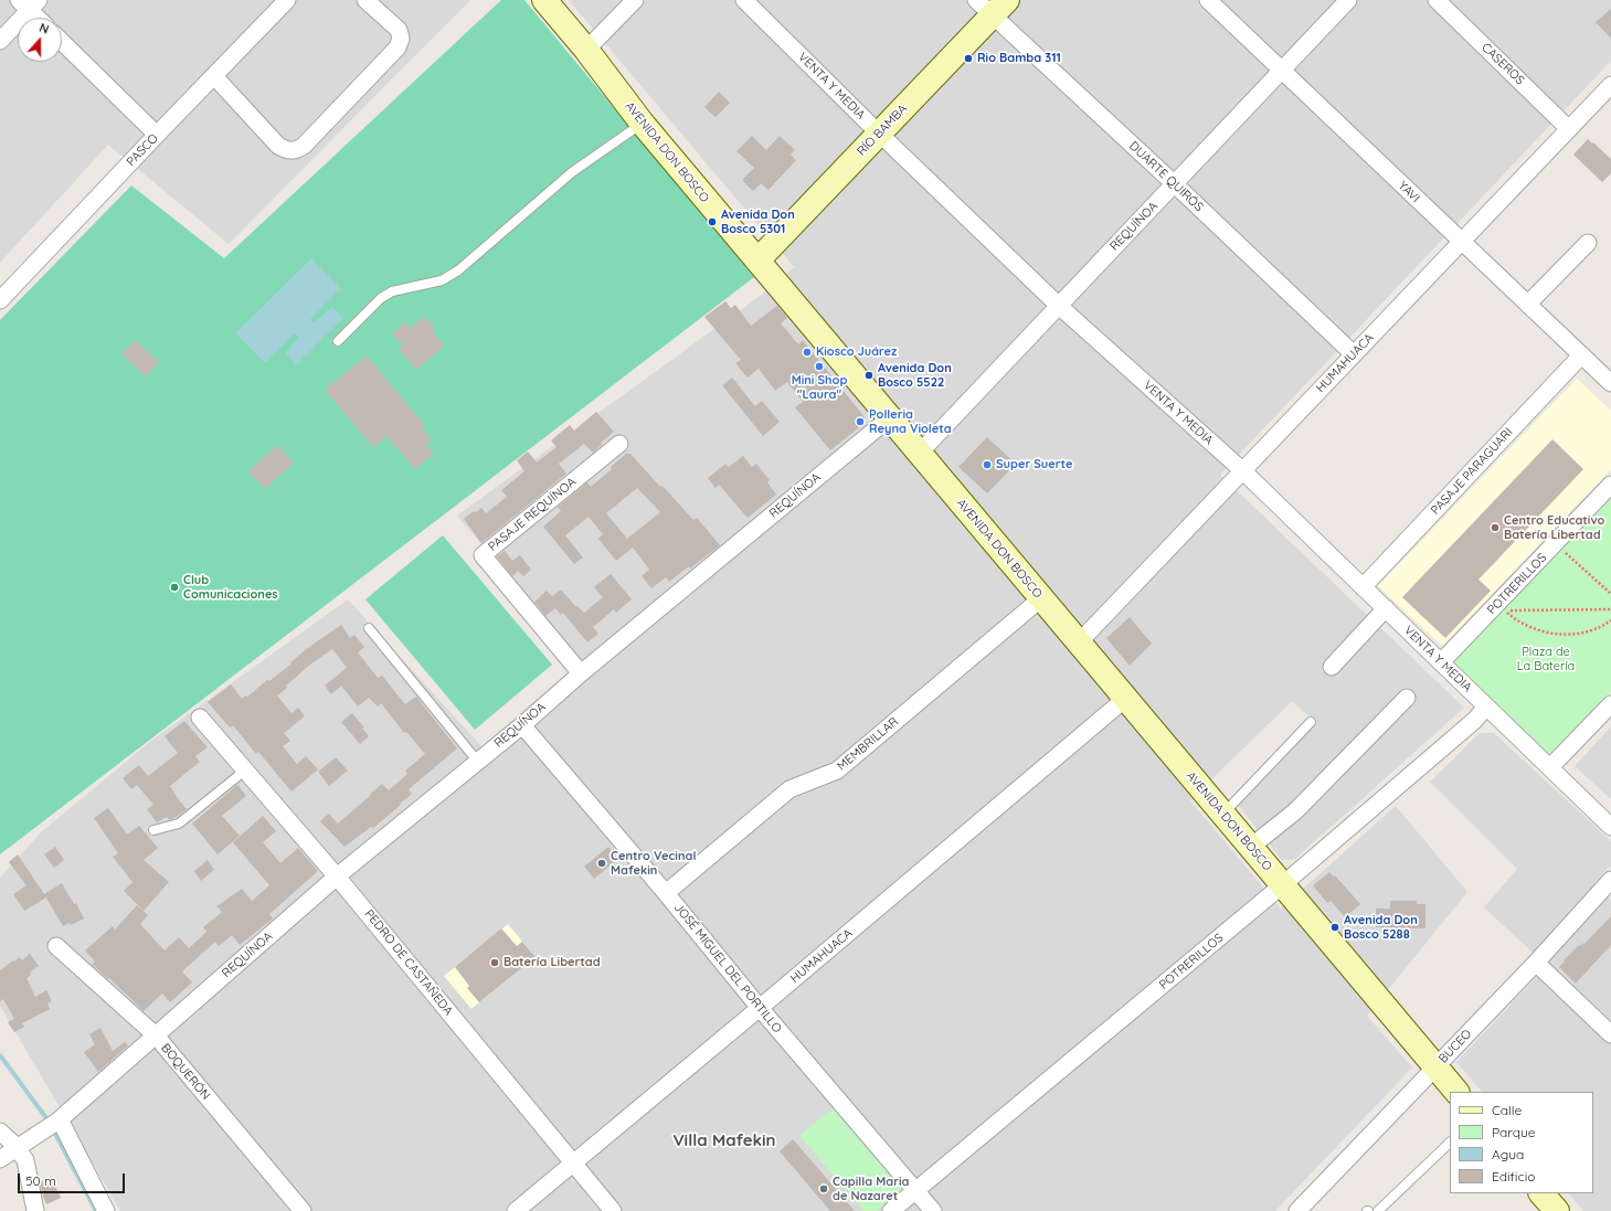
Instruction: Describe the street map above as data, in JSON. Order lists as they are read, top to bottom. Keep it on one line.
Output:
{"streets":{"main road":["RÍO BAMBA","AVENIDA DON BOSCO"],"street":["CASEROS","VENTA Y MEDIA","PASCO","DUARTE QUIRÓS","YAVI","REQUÍNOA","HUMAHUACA","PASAJE PARAGUARI","PASAJE REQUÍNOA","POTRERILLOS","MEMBRILLAR","PEDRO DE CASTAÑEDA","JOSÉ MIGUEL DEL PORTILLO","BUCEO","BOQUERÓN"]},"crossings":[["CASEROS","HUMAHUACA"],["VENTA Y MEDIA","RÍO BAMBA"],["VENTA Y MEDIA","REQUÍNOA"],["VENTA Y MEDIA","HUMAHUACA"],["VENTA Y MEDIA","PASAJE PARAGUARI"],["VENTA Y MEDIA","POTRERILLOS"],["RÍO BAMBA","AVENIDA DON BOSCO"],["RÍO BAMBA","DUARTE QUIRÓS"],["AVENIDA DON BOSCO","REQUÍNOA"],["AVENIDA DON BOSCO","HUMAHUACA"],["AVENIDA DON BOSCO","POTRERILLOS"],["AVENIDA DON BOSCO","MEMBRILLAR"],["AVENIDA DON BOSCO","BUCEO"],["DUARTE QUIRÓS","REQUÍNOA"],["DUARTE QUIRÓS","HUMAHUACA"],["YAVI","REQUÍNOA"],["YAVI","HUMAHUACA"],["YAVI","PASAJE PARAGUARI"],["REQUÍNOA","PASAJE REQUÍNOA"],["REQUÍNOA","PEDRO DE CASTAÑEDA"],["REQUÍNOA","JOSÉ MIGUEL DEL PORTILLO"],["REQUÍNOA","BOQUERÓN"],["HUMAHUACA","PEDRO DE CASTAÑEDA"],["HUMAHUACA","JOSÉ MIGUEL DEL PORTILLO"],["POTRERILLOS","JOSÉ MIGUEL DEL PORTILLO"],["MEMBRILLAR","JOSÉ MIGUEL DEL PORTILLO"]],"districts":["Villa Mafekin"],"parks":["Plaza de La Batería"],"places":["Rio Bamba 311","Avenida Don Bosco 5301","Kiosco Juárez","Mini Shop \"Laura\"","Avenida Don Bosco 5522","Polleria Reyna Violeta","Super Suerte","Centro Educativo Batería Libertad","Club Comunicaciones","Centro Vecinal Mafekin","Avenida Don Bosco 5288","Batería Libertad","Capilla Maria de Nazaret"],"legend":["Calle","Parque","Agua","Edificio"],"scale_bar":"50 m","north":"top"}
